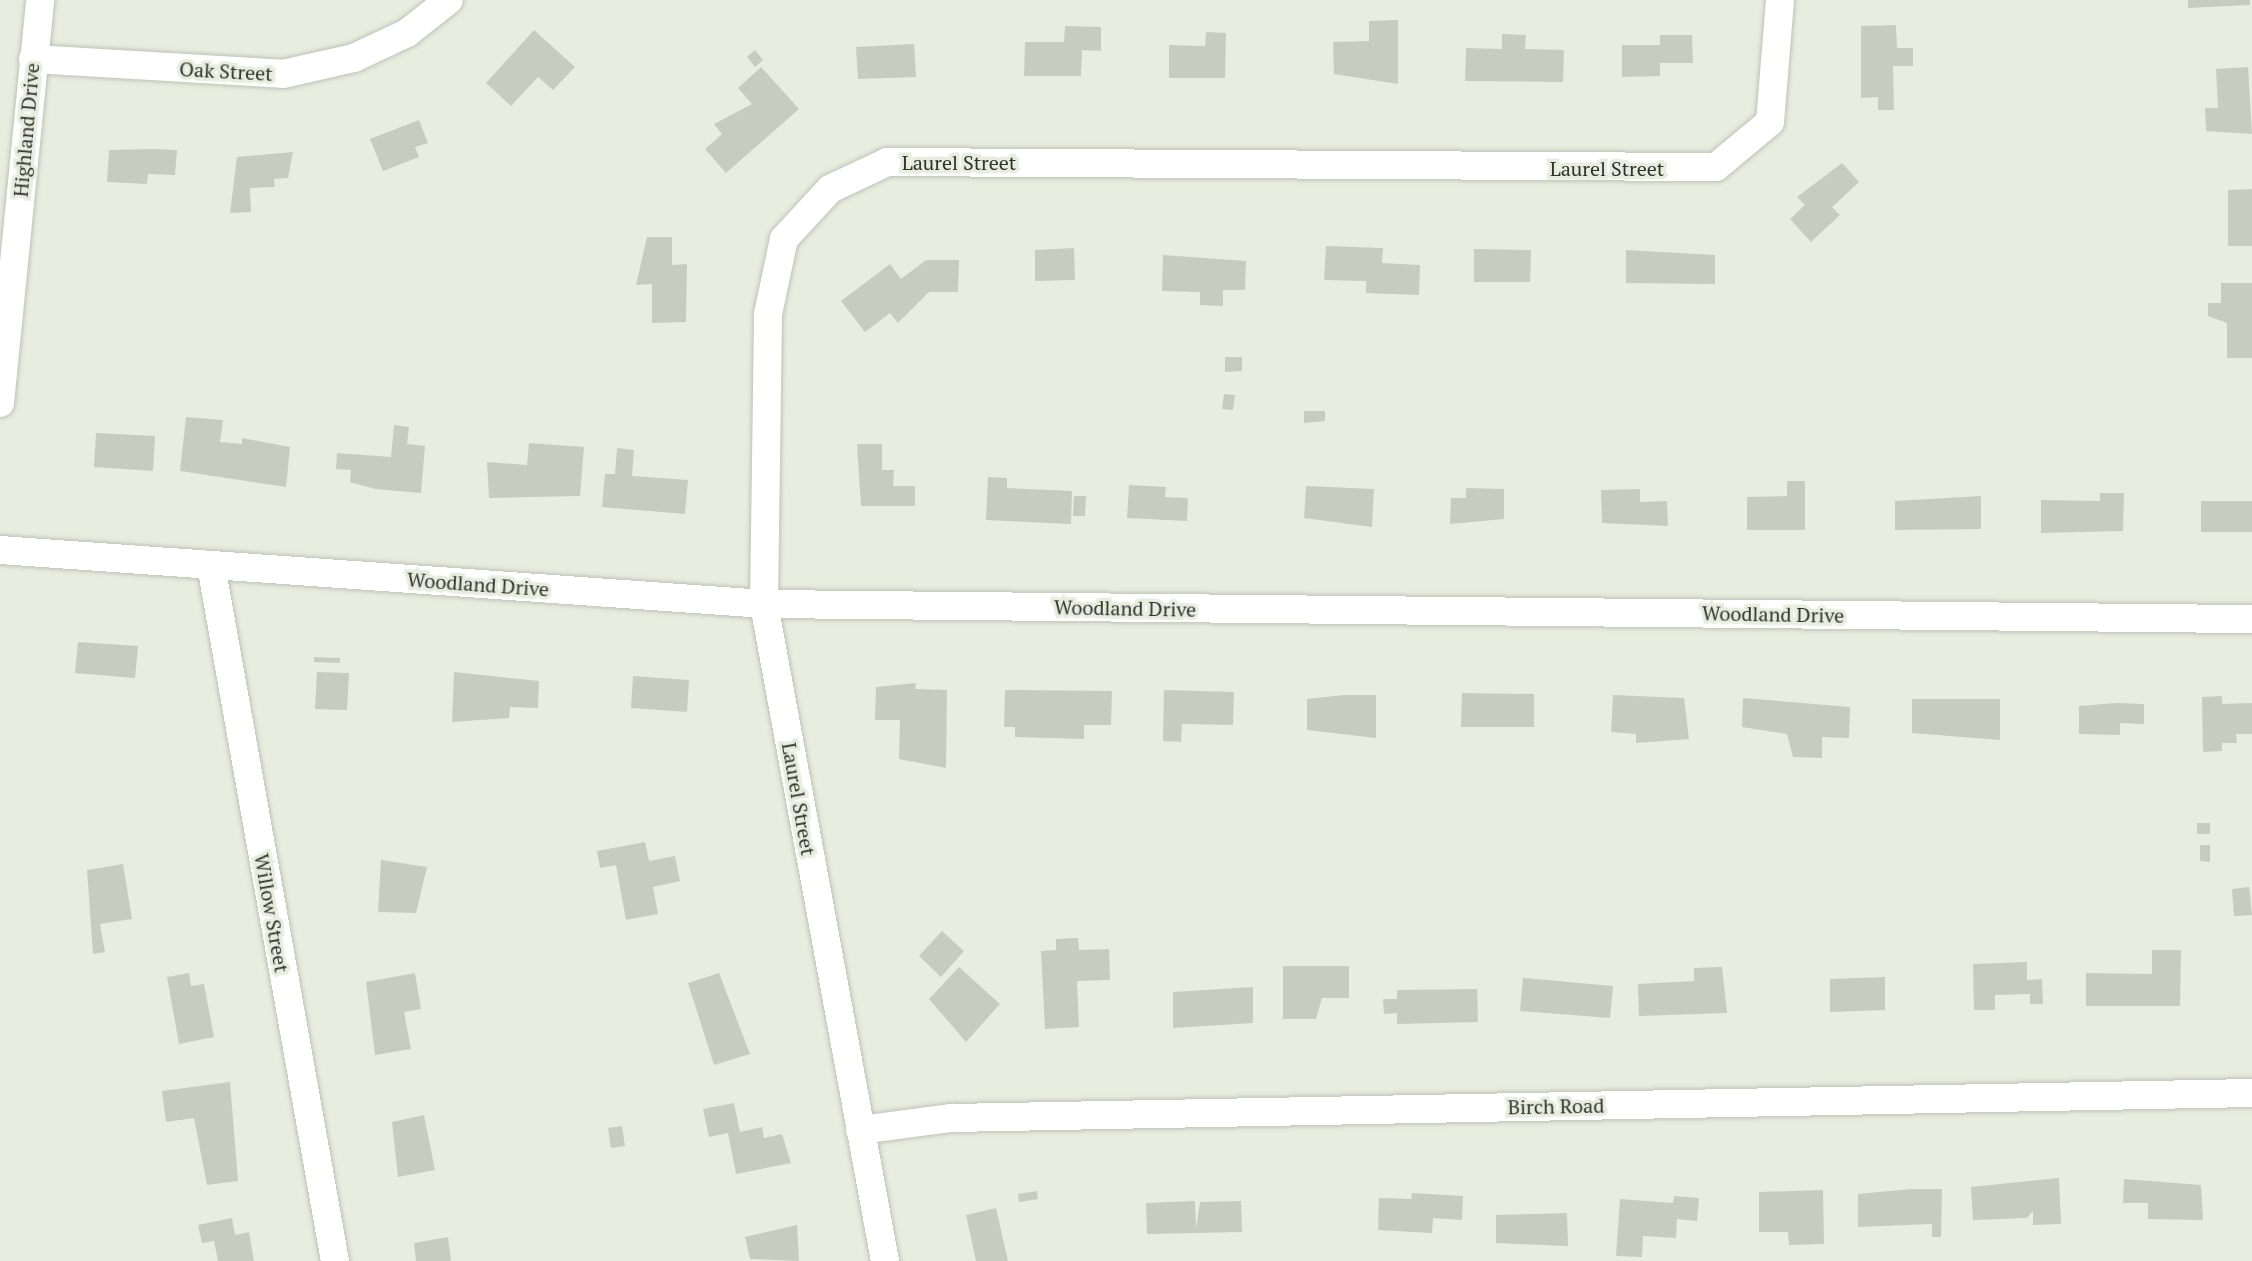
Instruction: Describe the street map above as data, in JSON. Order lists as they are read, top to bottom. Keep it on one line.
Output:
{"streets":{"street":["Oak Street","Highland Drive","Laurel Street","Woodland Drive","Willow Street","Birch Road"]},"crossings":[["Oak Street","Highland Drive"],["Laurel Street","Woodland Drive"],["Laurel Street","Birch Road"],["Woodland Drive","Willow Street"]]}
